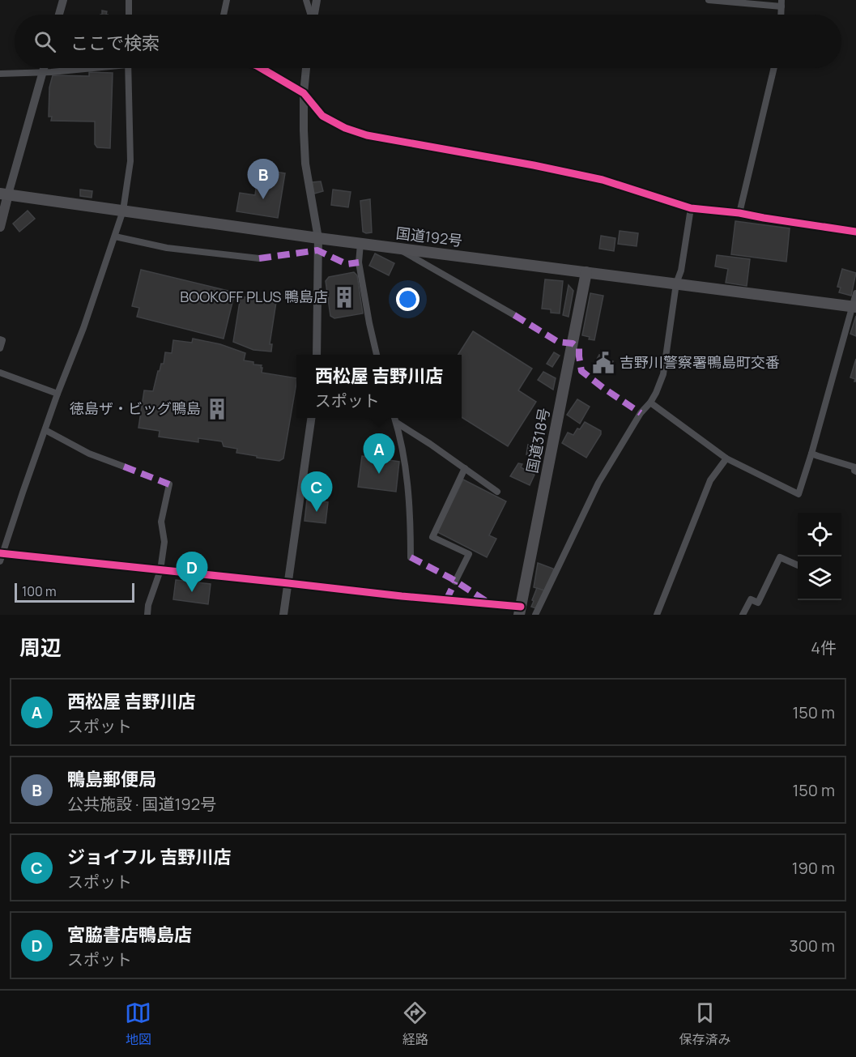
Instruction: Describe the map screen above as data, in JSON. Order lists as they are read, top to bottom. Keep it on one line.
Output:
{"streets":{"highway":["国道192号","国道318号"]},"crossings":[["国道192号","国道318号"]],"places":{"building":["BOOKOFF PLUS 鴨島店","徳島ザ・ビッグ鴨島"],"public building":["吉野川警察署鴨島町交番"]},"scale_bar":"100 m","page":{"search":"ここで検索","pins":["B","A","C","D"],"popup":["西松屋 吉野川店","スポット"],"scale":"100 m","heading":["周辺","4件"],"list":[{"mark":"A","name":"西松屋 吉野川店","note":"スポット","value":"150 m"},{"mark":"B","name":"鴨島郵便局","note":"公共施設 · 国道192号","value":"150 m"},{"mark":"C","name":"ジョイフル 吉野川店","note":"スポット","value":"190 m"},{"mark":"D","name":"宮脇書店鴨島店","note":"スポット","value":"300 m"}],"nav":["地図","経路","保存済み"]}}
